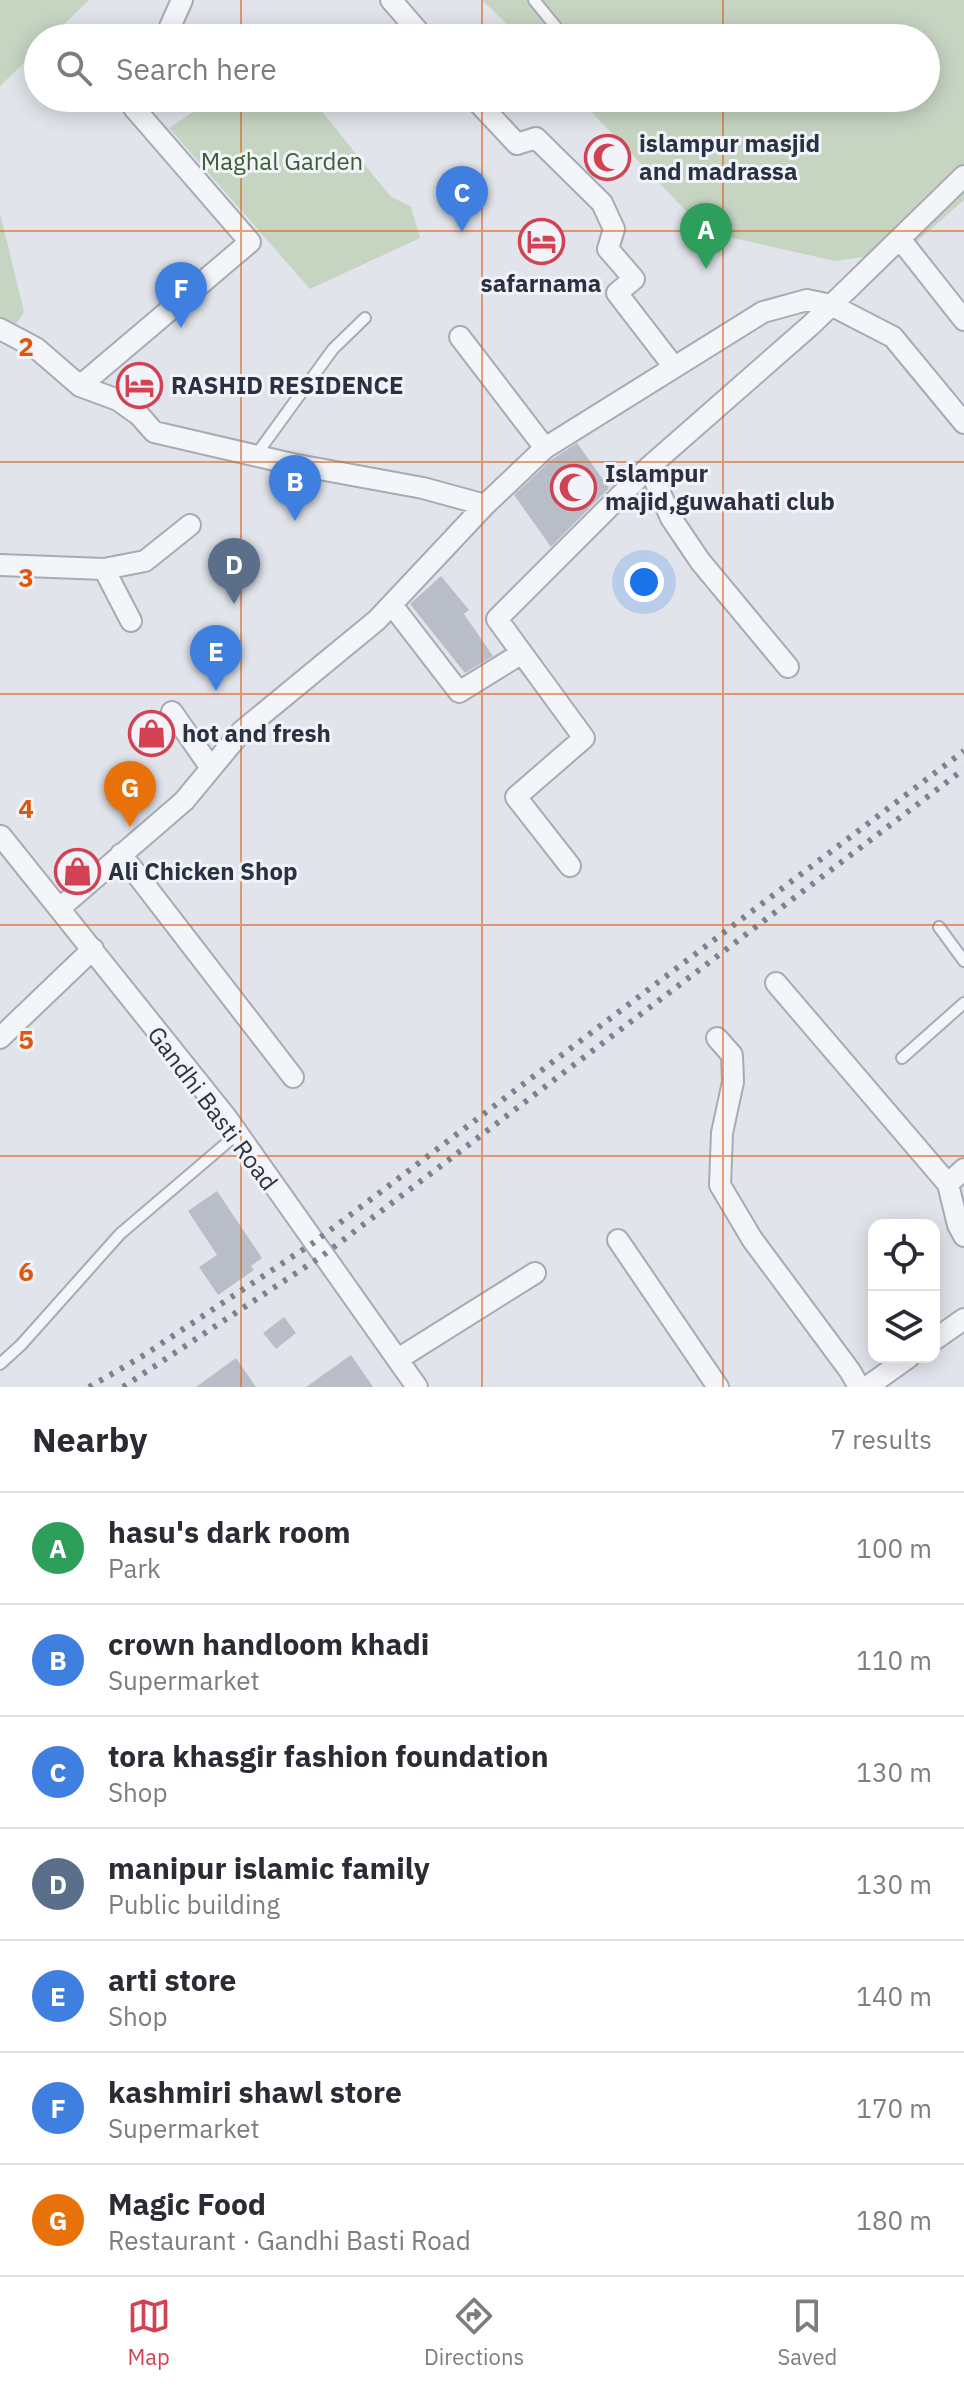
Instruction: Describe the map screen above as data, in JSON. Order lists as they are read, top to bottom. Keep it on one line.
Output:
{"streets":{"street":["Gandhi Basti Road"]},"parks":["Maghal Garden"],"places":{"mosque":["islampur masjid and madrassa","Islampur majid,guwahati club"],"hotel":["safarnama","RASHID RESIDENCE"],"shop":["hot and fresh","Ali Chicken Shop"]},"page":{"search":"Search here","pins":["C","A","F","B","D","E","G"],"heading":["Nearby","7 results"],"list":[{"mark":"A","name":"hasu's dark room","note":"Park","value":"100 m"},{"mark":"B","name":"crown handloom khadi","note":"Supermarket","value":"110 m"},{"mark":"C","name":"tora khasgir fashion foundation","note":"Shop","value":"130 m"},{"mark":"D","name":"manipur islamic family","note":"Public building","value":"130 m"},{"mark":"E","name":"arti store","note":"Shop","value":"140 m"},{"mark":"F","name":"kashmiri shawl store","note":"Supermarket","value":"170 m"},{"mark":"G","name":"Magic Food","note":"Restaurant · Gandhi Basti Road","value":"180 m"}],"nav":["Map","Directions","Saved"]},"grid":{"rows":["2","3","4","5","6"]}}
